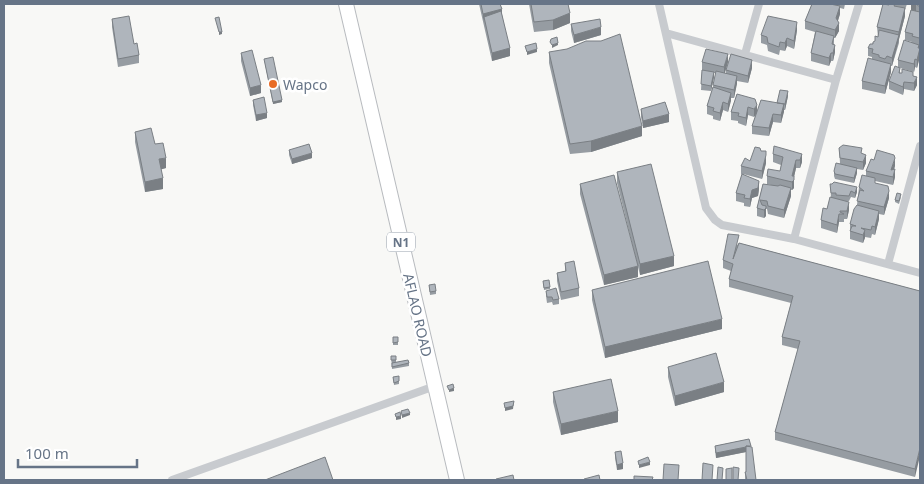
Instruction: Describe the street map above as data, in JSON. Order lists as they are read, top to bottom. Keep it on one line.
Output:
{"streets":{"highway":["N1","AFLAO ROAD"]},"places":["Wapco"],"scale_bar":"100 m"}
